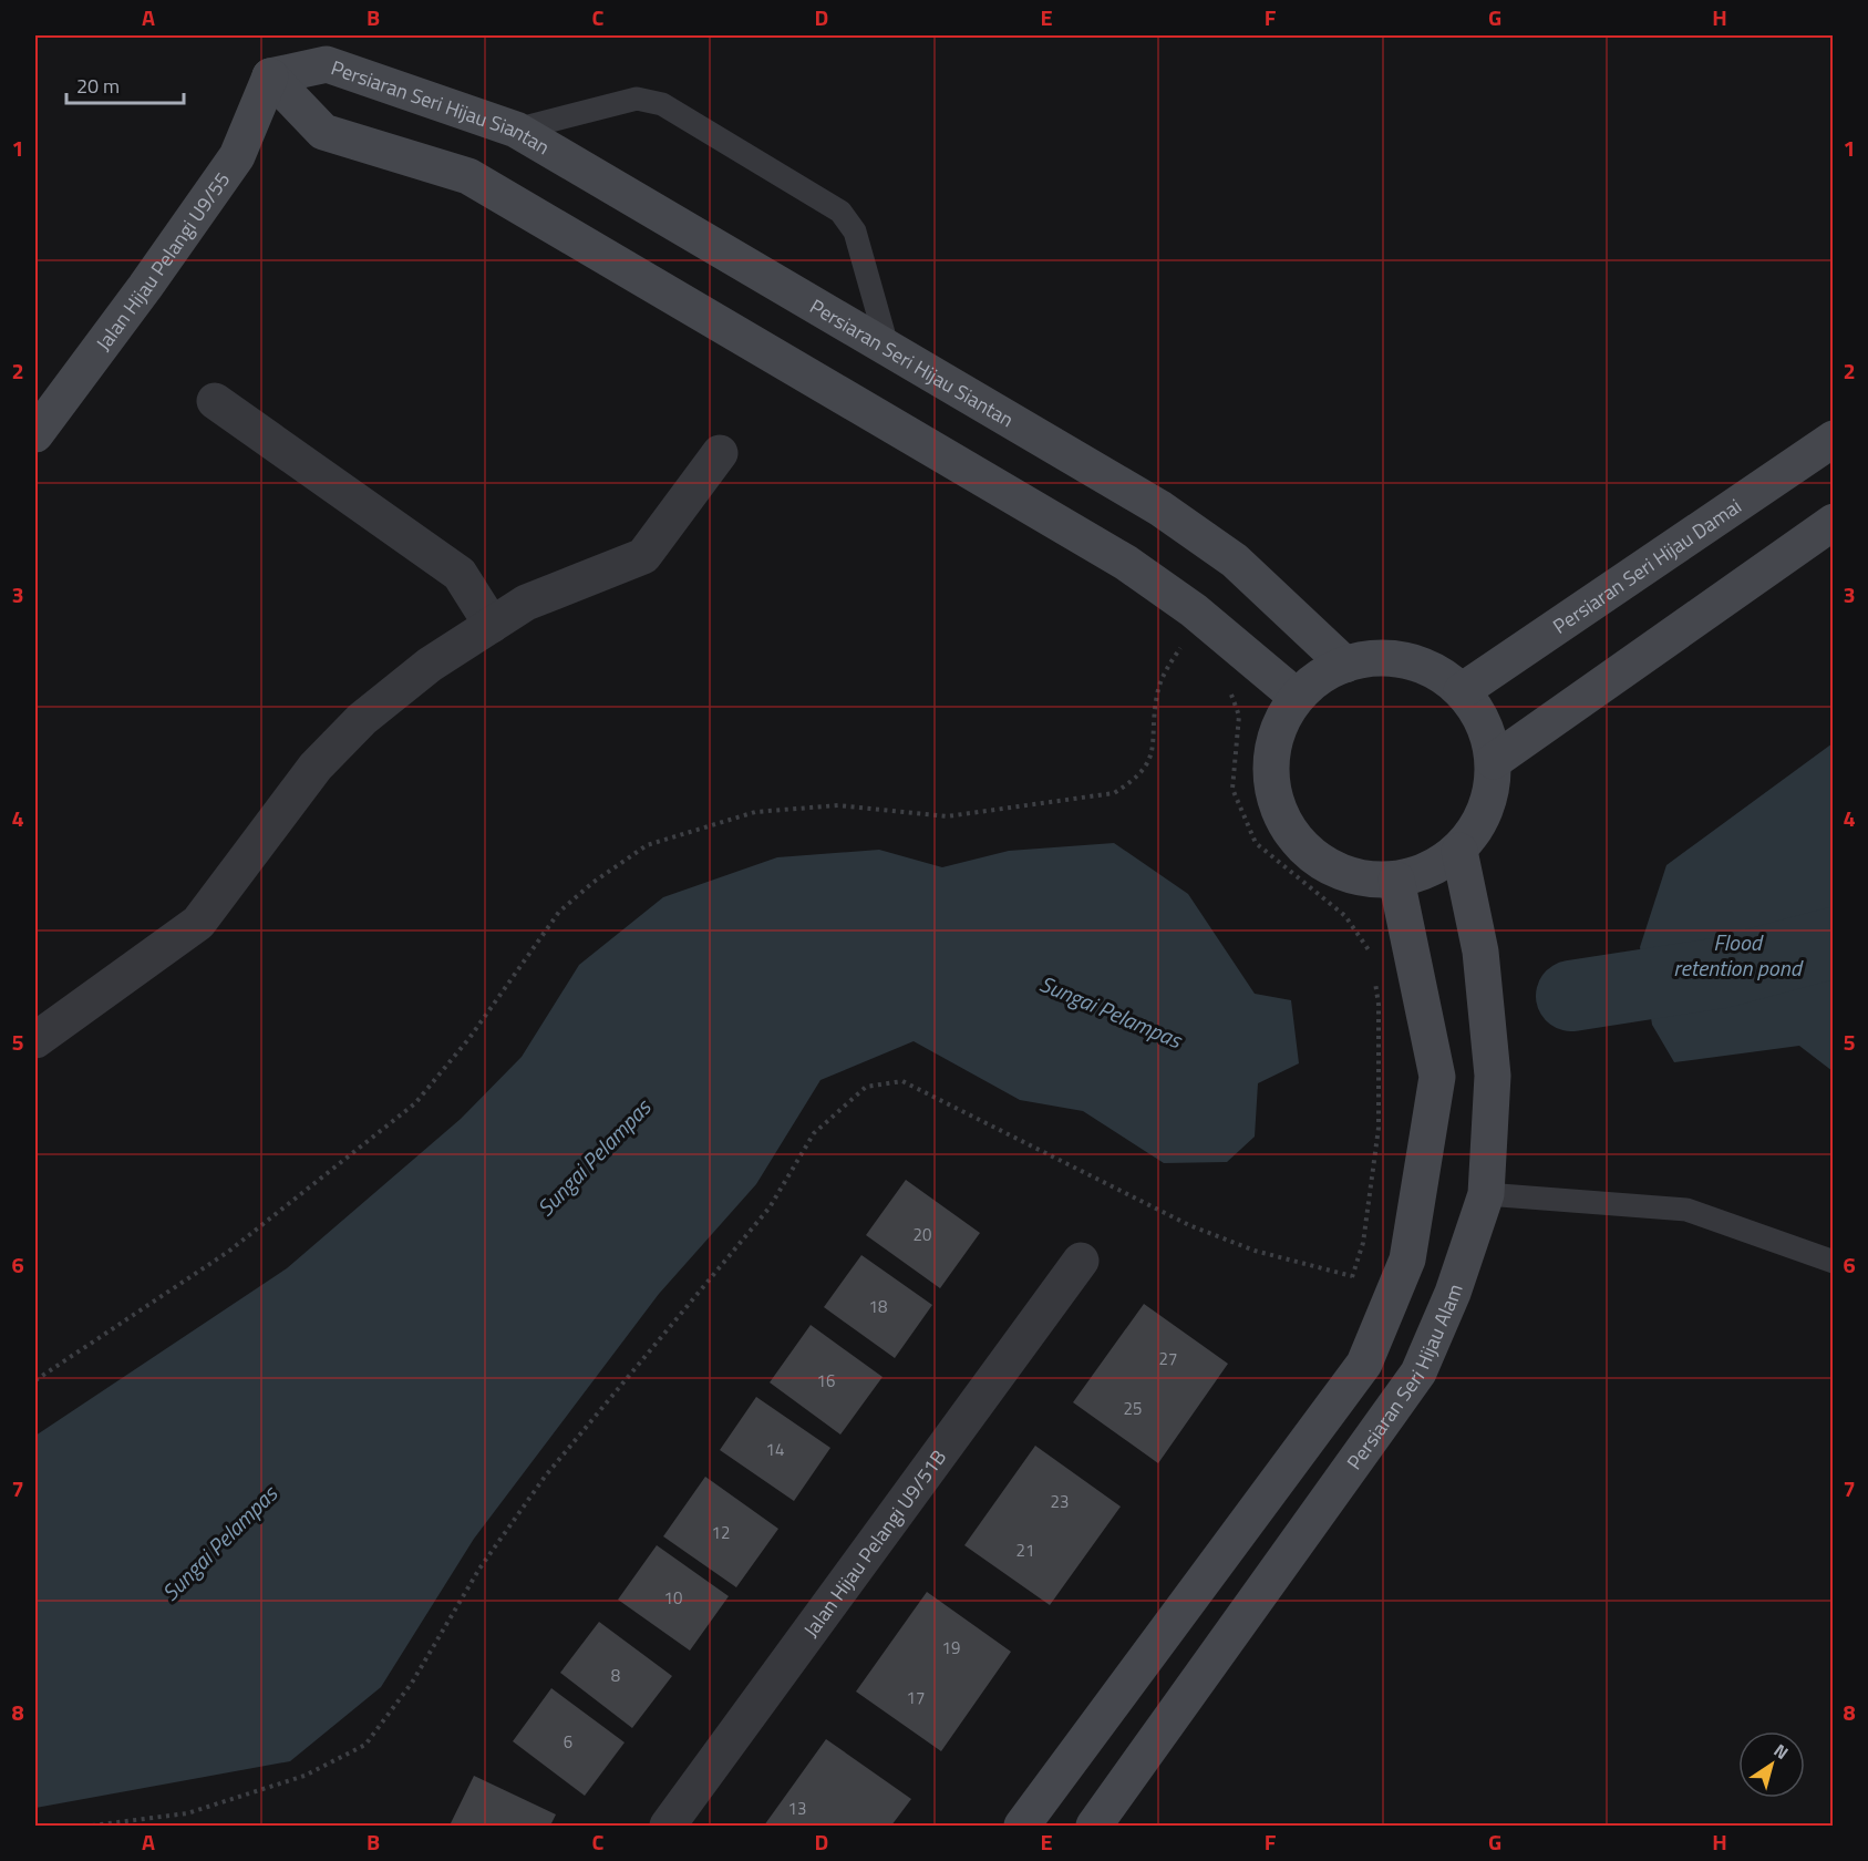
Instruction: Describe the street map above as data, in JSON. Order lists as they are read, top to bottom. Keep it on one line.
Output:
{"streets":{"street":["Persiaran Seri Hijau Siantan","Jalan Hijau Pelangi U9/55","Persiaran Seri Hijau Damai","Persiaran Seri Hijau Alam","Jalan Hijau Pelangi U9/51B"]},"crossings":[["Persiaran Seri Hijau Siantan","Jalan Hijau Pelangi U9/55"],["Persiaran Seri Hijau Siantan","Persiaran Seri Hijau Damai"],["Persiaran Seri Hijau Siantan","Persiaran Seri Hijau Alam"],["Persiaran Seri Hijau Damai","Persiaran Seri Hijau Alam"]],"water":["Flood retention pond","Sungai Pelampas"],"house_numbers":["20","18","27","16","25","14","23","12","21","10","19","8","17","6","13"],"scale_bar":"20 m","north":"top right","grid":{"columns":["A","B","C","D","E","F","G","H"],"rows":["1","2","3","4","5","6","7","8"]}}
